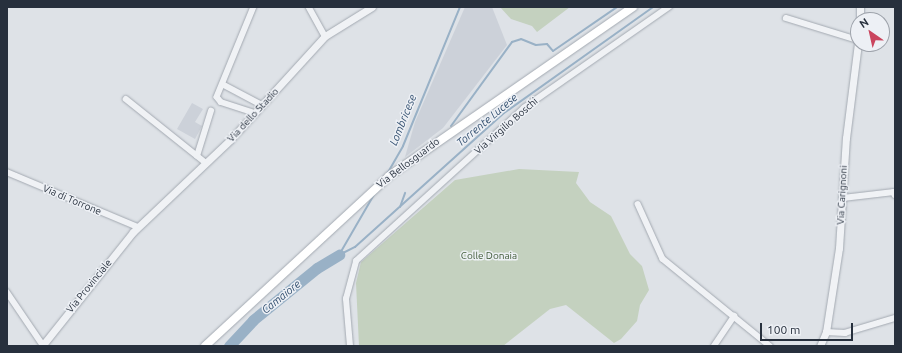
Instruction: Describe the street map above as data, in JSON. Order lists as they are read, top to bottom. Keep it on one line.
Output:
{"streets":{"main road":["Via Bellosguardo"],"street":["Via dello Stadio","Via Virgilio Boschi","Via Carignoni","Via di Torrone","Via Provinciale"]},"crossings":[["Via dello Stadio","Via di Torrone"],["Via dello Stadio","Via Provinciale"],["Via di Torrone","Via Provinciale"]],"water":["Lombricese","Torrente Lucese","Camaiore"],"parks":["Colle Donaia"],"scale_bar":"100 m","north":"top left"}
